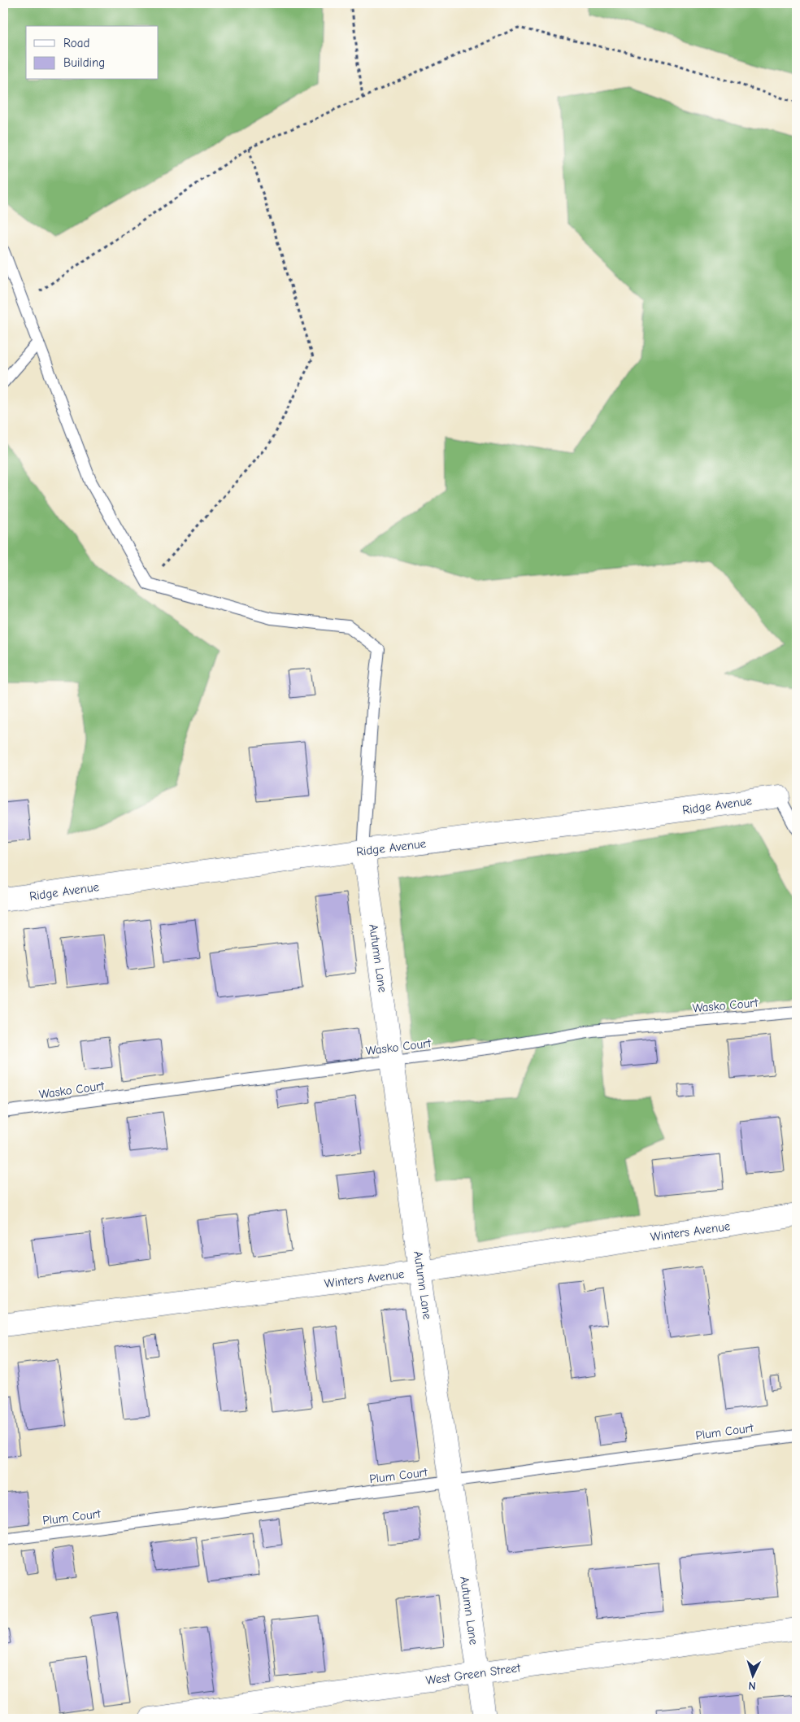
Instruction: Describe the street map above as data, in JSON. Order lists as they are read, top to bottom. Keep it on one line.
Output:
{"streets":{"street":["Ridge Avenue","Autumn Lane","Winters Avenue","West Green Street"],"lane":["Wasko Court","Plum Court"]},"crossings":[["Ridge Avenue","Autumn Lane"],["Autumn Lane","Wasko Court"],["Autumn Lane","Winters Avenue"],["Autumn Lane","Plum Court"],["Autumn Lane","West Green Street"]],"legend":["Road","Building"],"north":"bottom"}
